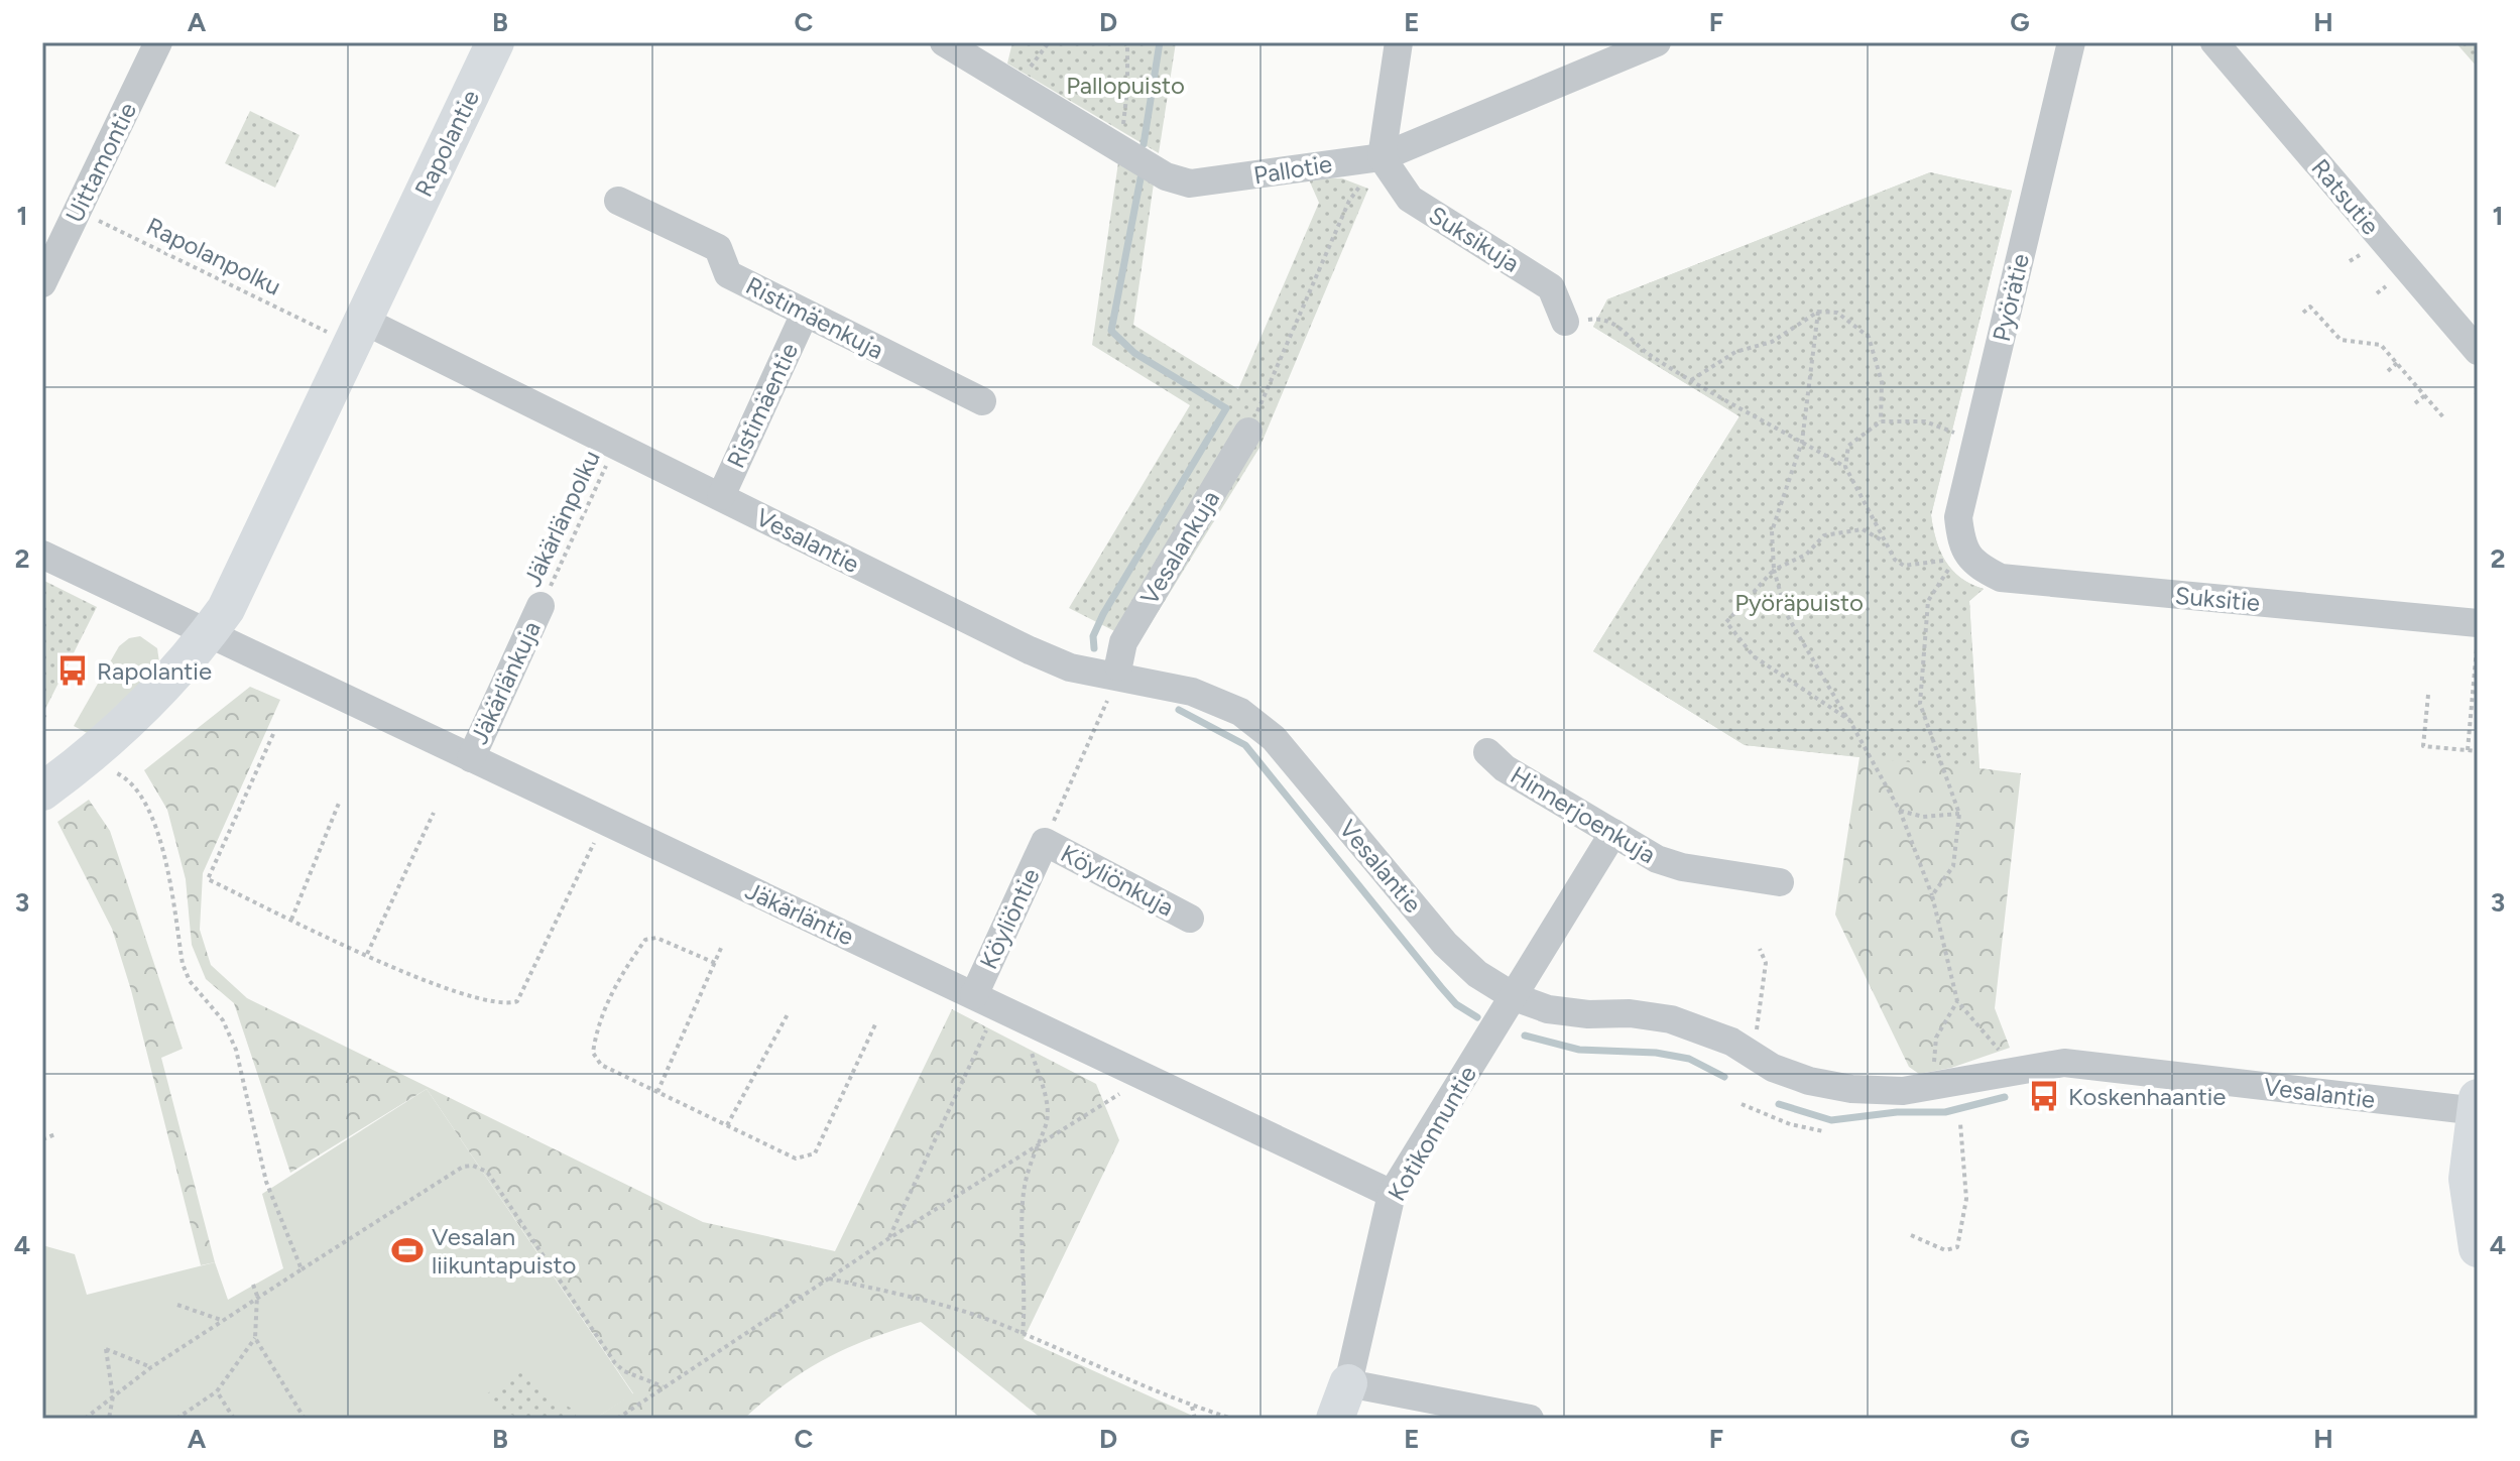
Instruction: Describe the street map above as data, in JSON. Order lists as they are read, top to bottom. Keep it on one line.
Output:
{"streets":{"street":["Rapolantie","Uittamontie","Pallotie","Ratsutie","Suksikuja","Pyörätie","Ristimäenkuja","Ristimäentie","Vesalantie","Vesalankuja","Suksitie","Jäkärlänkuja","Hinnerjoenkuja","Köyliönkuja","Jäkärläntie","Köyliöntie","Kotikonnuntie"],"path":["Rapolanpolku","Jäkärlänpolku"]},"crossings":[["Rapolantie","Rapolanpolku"],["Rapolantie","Vesalantie"],["Rapolantie","Jäkärläntie"],["Uittamontie","Rapolanpolku"],["Pallotie","Suksikuja"],["Rapolanpolku","Vesalantie"],["Pyörätie","Suksitie"],["Ristimäenkuja","Ristimäentie"],["Ristimäentie","Vesalantie"],["Jäkärlänpolku","Vesalantie"],["Jäkärlänpolku","Jäkärlänkuja"],["Vesalantie","Kotikonnuntie"],["Jäkärlänkuja","Jäkärläntie"],["Hinnerjoenkuja","Kotikonnuntie"],["Köyliönkuja","Köyliöntie"],["Jäkärläntie","Köyliöntie"],["Jäkärläntie","Kotikonnuntie"]],"parks":["Pallopuisto","Pyöräpuisto"],"places":{"bus stop":["Rapolantie","Koskenhaantie"],"sports":["Vesalan liikuntapuisto"]},"grid":{"columns":["A","B","C","D","E","F","G","H"],"rows":["1","2","3","4"]}}
